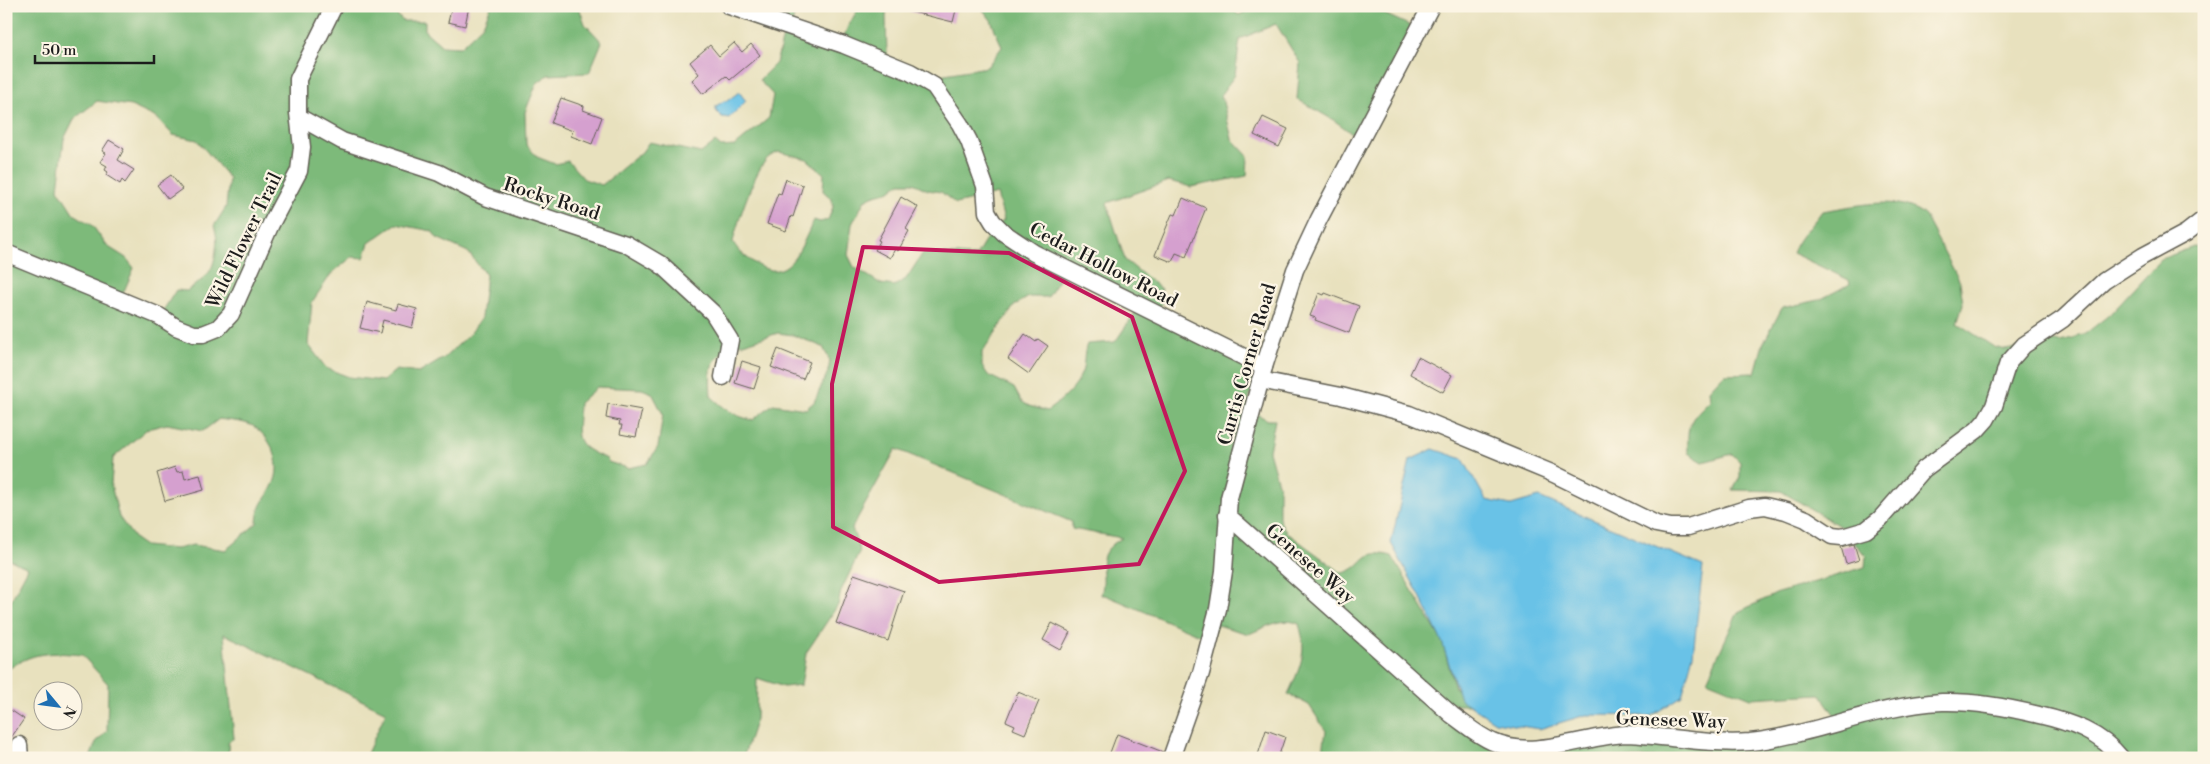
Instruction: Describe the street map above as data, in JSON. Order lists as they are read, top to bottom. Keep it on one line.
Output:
{"streets":{"street":["Rocky Road","Wild Flower Trail","Cedar Hollow Road","Curtis Corner Road","Genesee Way"]},"crossings":[["Rocky Road","Wild Flower Trail"],["Cedar Hollow Road","Curtis Corner Road"],["Curtis Corner Road","Genesee Way"]],"scale_bar":"50 m","north":"bottom right"}
